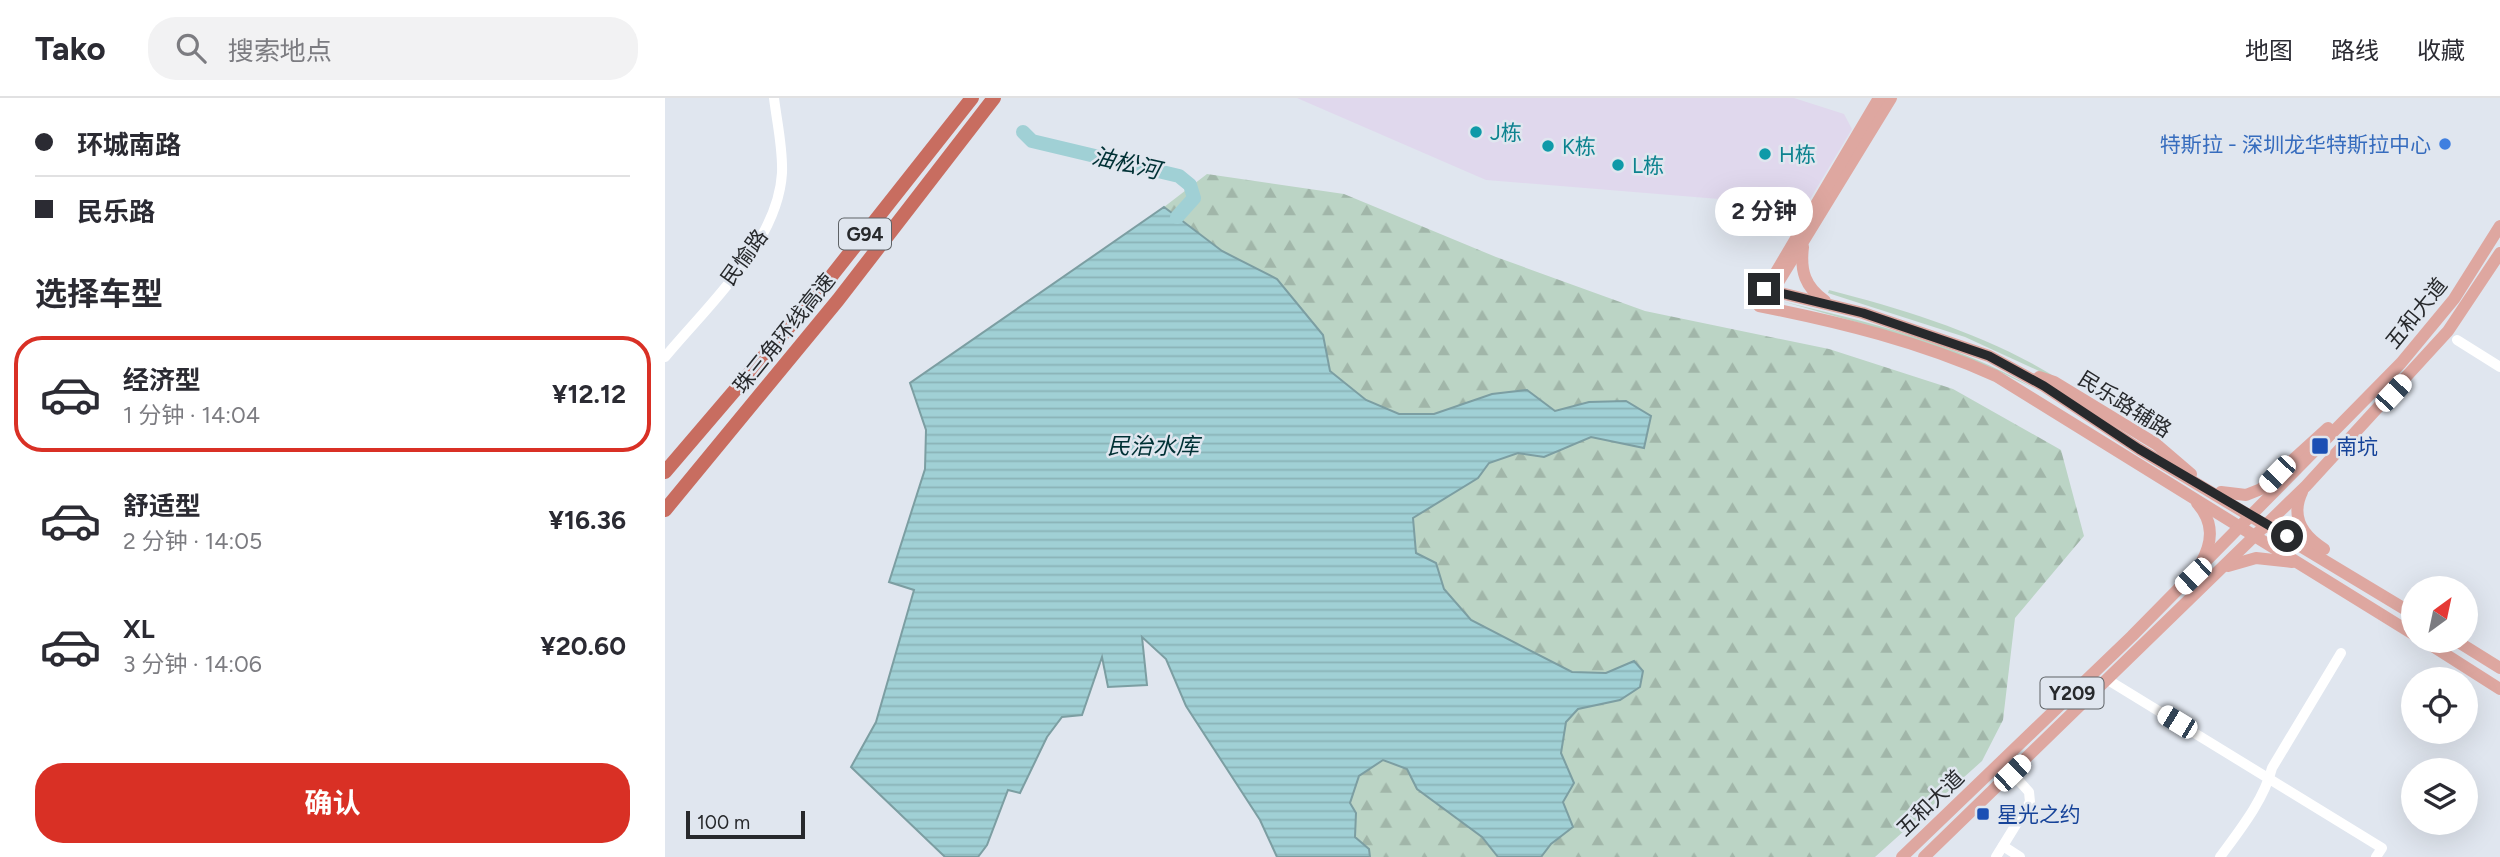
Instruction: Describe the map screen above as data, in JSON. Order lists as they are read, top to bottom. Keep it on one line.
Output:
{"streets":{"highway":["G94","珠三角环线高速"],"main road":["五和大道","Y209"],"street":["民愉路"]},"water":["油松河","民治水库"],"places":{"other":["J栋","特斯拉 - 深圳龙华特斯拉中心","K栋","H栋","L栋"],"transit":["南坑","星光之约"]},"scale_bar":"100 m","north":"top right","page":{"header":"Tako","search":"搜索地点","nav":["地图","路线","收藏"],"banner":["环城南路","民乐路"],"bubble":"2 分钟","heading":"选择车型","list":[{"name":"经济型","note":"1 分钟 · 14:04","value":"¥12.12"},{"name":"舒适型","note":"2 分钟 · 14:05","value":"¥16.36"},{"name":"XL","note":"3 分钟 · 14:06","value":"¥20.60"}],"buttons":"确认","scale":"100 m"}}
